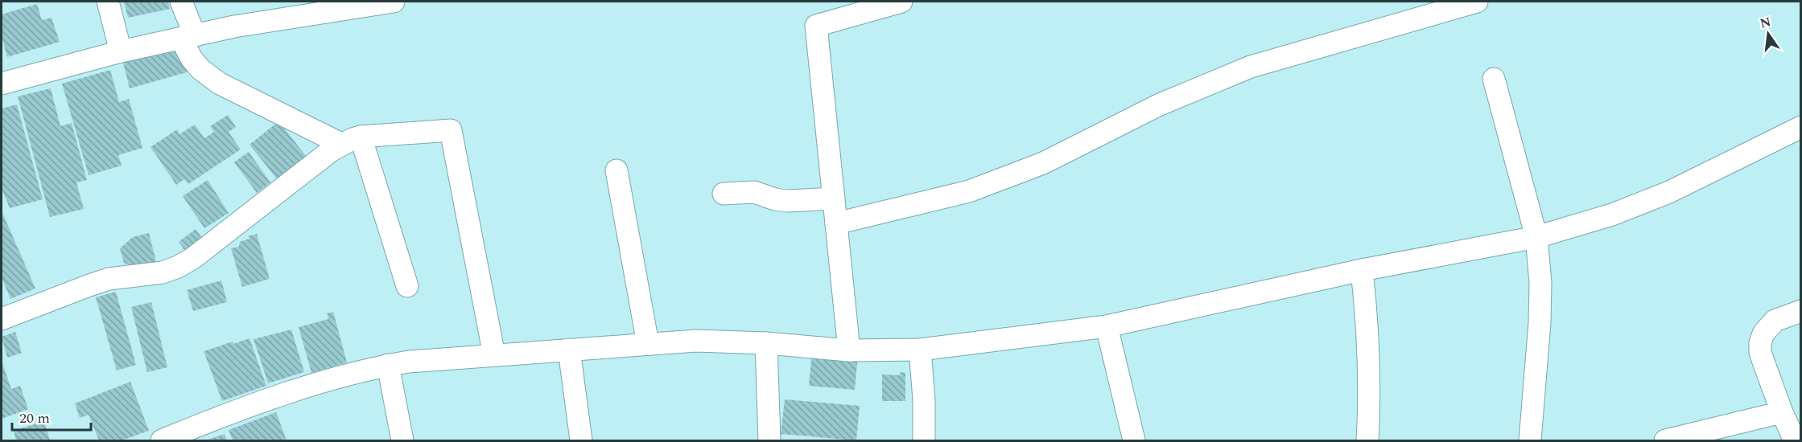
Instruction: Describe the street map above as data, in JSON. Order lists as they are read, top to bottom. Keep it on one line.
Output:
{"scale_bar":"20 m","north":"top"}
